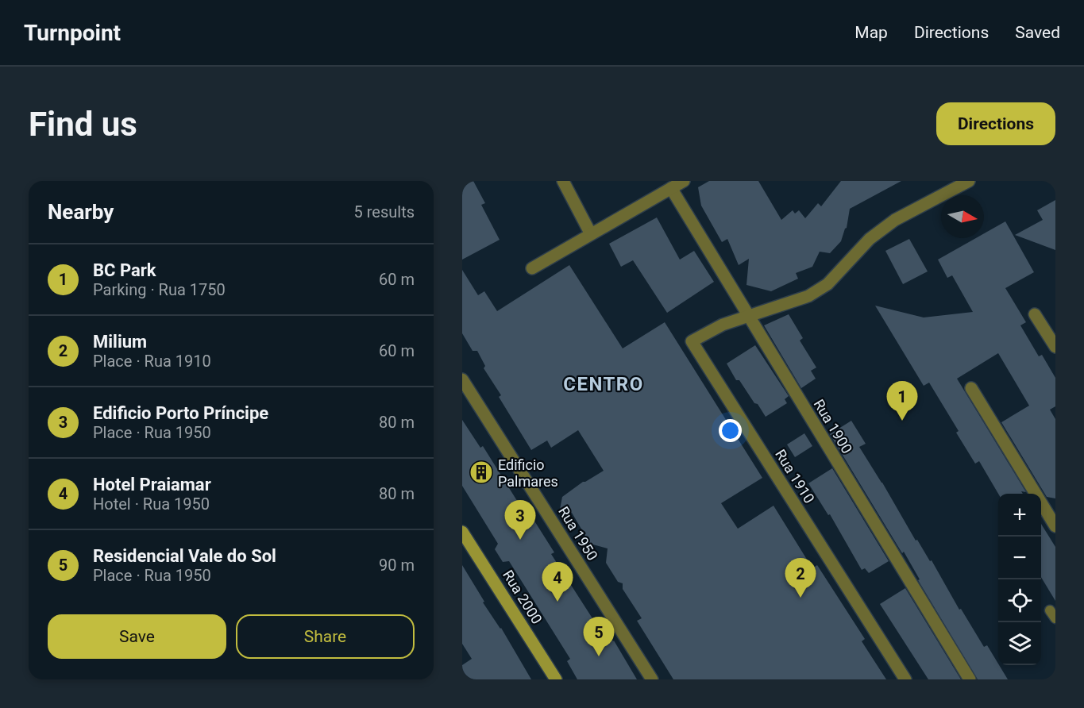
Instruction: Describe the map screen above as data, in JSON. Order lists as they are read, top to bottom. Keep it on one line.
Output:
{"streets":{"main road":["Rua 2000"],"street":["Rua 1900","Rua 1910","Rua 1950"]},"crossings":[["Rua 1900","Rua 1910"]],"districts":["CENTRO"],"places":{"building":["Edificio Palmares"]},"north":"right","page":{"header":"Turnpoint","nav":["Map","Directions","Saved"],"buttons":["Directions",["Save","Share"]],"title":"Find us","heading":["Nearby","5 results"],"list":[{"mark":"1","name":"BC Park","note":"Parking · Rua 1750","value":"60 m"},{"mark":"2","name":"Milium","note":"Place · Rua 1910","value":"60 m"},{"mark":"3","name":"Edificio Porto Príncipe","note":"Place · Rua 1950","value":"80 m"},{"mark":"4","name":"Hotel Praiamar","note":"Hotel · Rua 1950","value":"80 m"},{"mark":"5","name":"Residencial Vale do Sol","note":"Place · Rua 1950","value":"90 m"}],"pins":["1","3","2","4","5"],"map_buttons":["+","−"]}}
